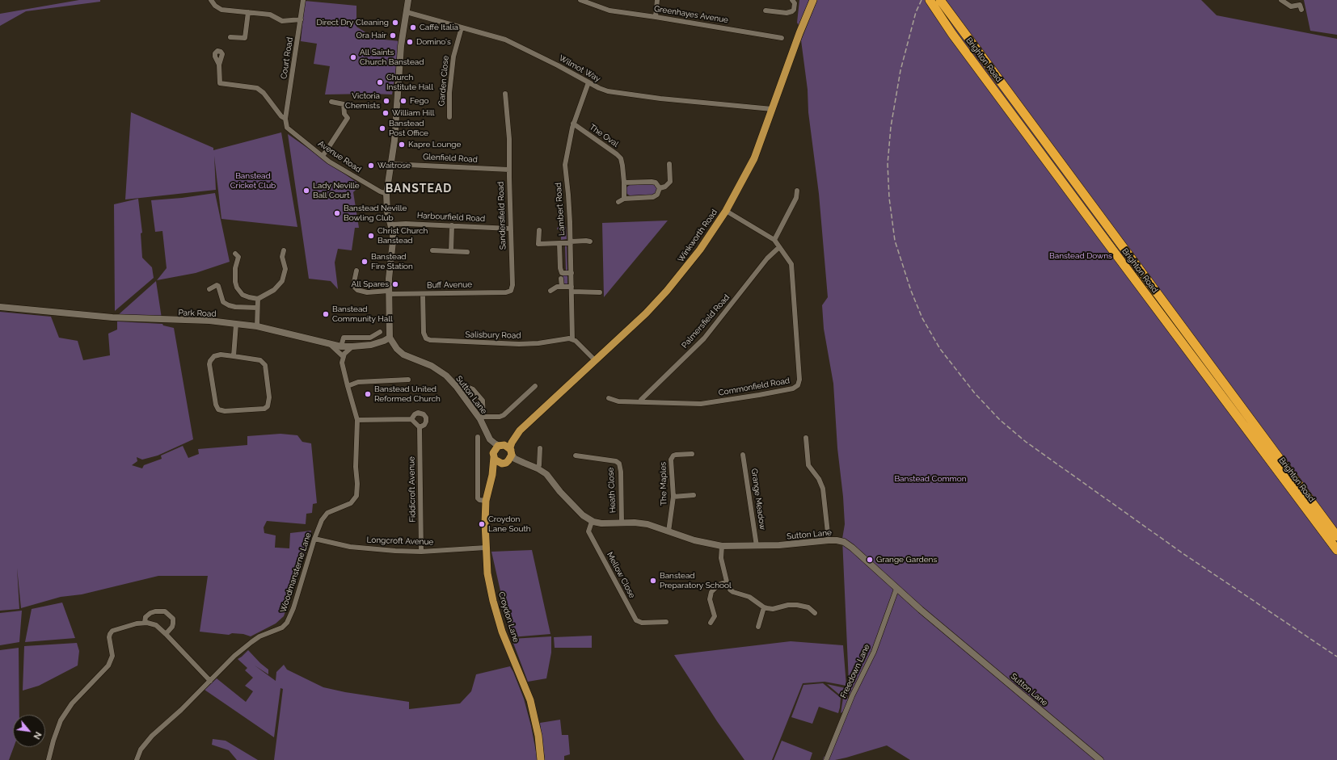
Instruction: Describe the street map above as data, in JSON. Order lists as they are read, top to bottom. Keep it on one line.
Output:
{"streets":{"highway":["Brighton Road"],"main road":["Winkworth Road","Park Road","Sutton Lane","Croydon Lane"],"street":["Greenhayes Avenue","Court Road","Wilmot Way","Garden Close","The Oval","Avenue Road","Glenfield Road","Lambert Road","Sandersfield Road","Harbourfield Road","Buff Avenue","Palmersfield Road","Salisbury Road","Commonfield Road","The Maples","Fiddicroft Avenue","Heath Close","Grange Meadow","Longcroft Avenue","Woodmansterne Lane","Mellow Close","Freedown Lane"]},"crossings":[["Court Road","Avenue Road"],["Wilmot Way","Garden Close"],["Wilmot Way","Lambert Road"],["Wilmot Way","Winkworth Road"],["The Oval","Lambert Road"],["Glenfield Road","Sandersfield Road"],["Lambert Road","Salisbury Road"],["Sandersfield Road","Harbourfield Road"],["Sandersfield Road","Buff Avenue"],["Winkworth Road","Sutton Lane"],["Winkworth Road","Croydon Lane"],["Buff Avenue","Salisbury Road"],["Park Road","Sutton Lane"],["Palmersfield Road","Commonfield Road"],["Sutton Lane","The Maples"],["Sutton Lane","Heath Close"],["Sutton Lane","Grange Meadow"],["Sutton Lane","Mellow Close"],["Sutton Lane","Croydon Lane"],["Sutton Lane","Freedown Lane"],["Fiddicroft Avenue","Longcroft Avenue"],["Fiddicroft Avenue","Woodmansterne Lane"],["Longcroft Avenue","Woodmansterne Lane"],["Longcroft Avenue","Croydon Lane"]],"districts":["BANSTEAD"],"parks":["Banstead Cricket Club","Banstead Downs","Banstead Common"],"places":["Direct Dry Cleaning","Caffè Italia","Ora Hair","Domino's","All Saints Church Banstead","Church Institute Hall","Victoria Chemists","Fego","William Hill","Banstead Post Office","Kapre Lounge","Waitrose","Lady Neville Ball Court","Banstead Neville Bowling Club","Christ Church Banstead","Banstead Fire Station","All Spares","Banstead Community Hall","Banstead United Reformed Church","Croydon Lane South","Grange Gardens","Banstead Preparatory School"],"north":"bottom right"}
